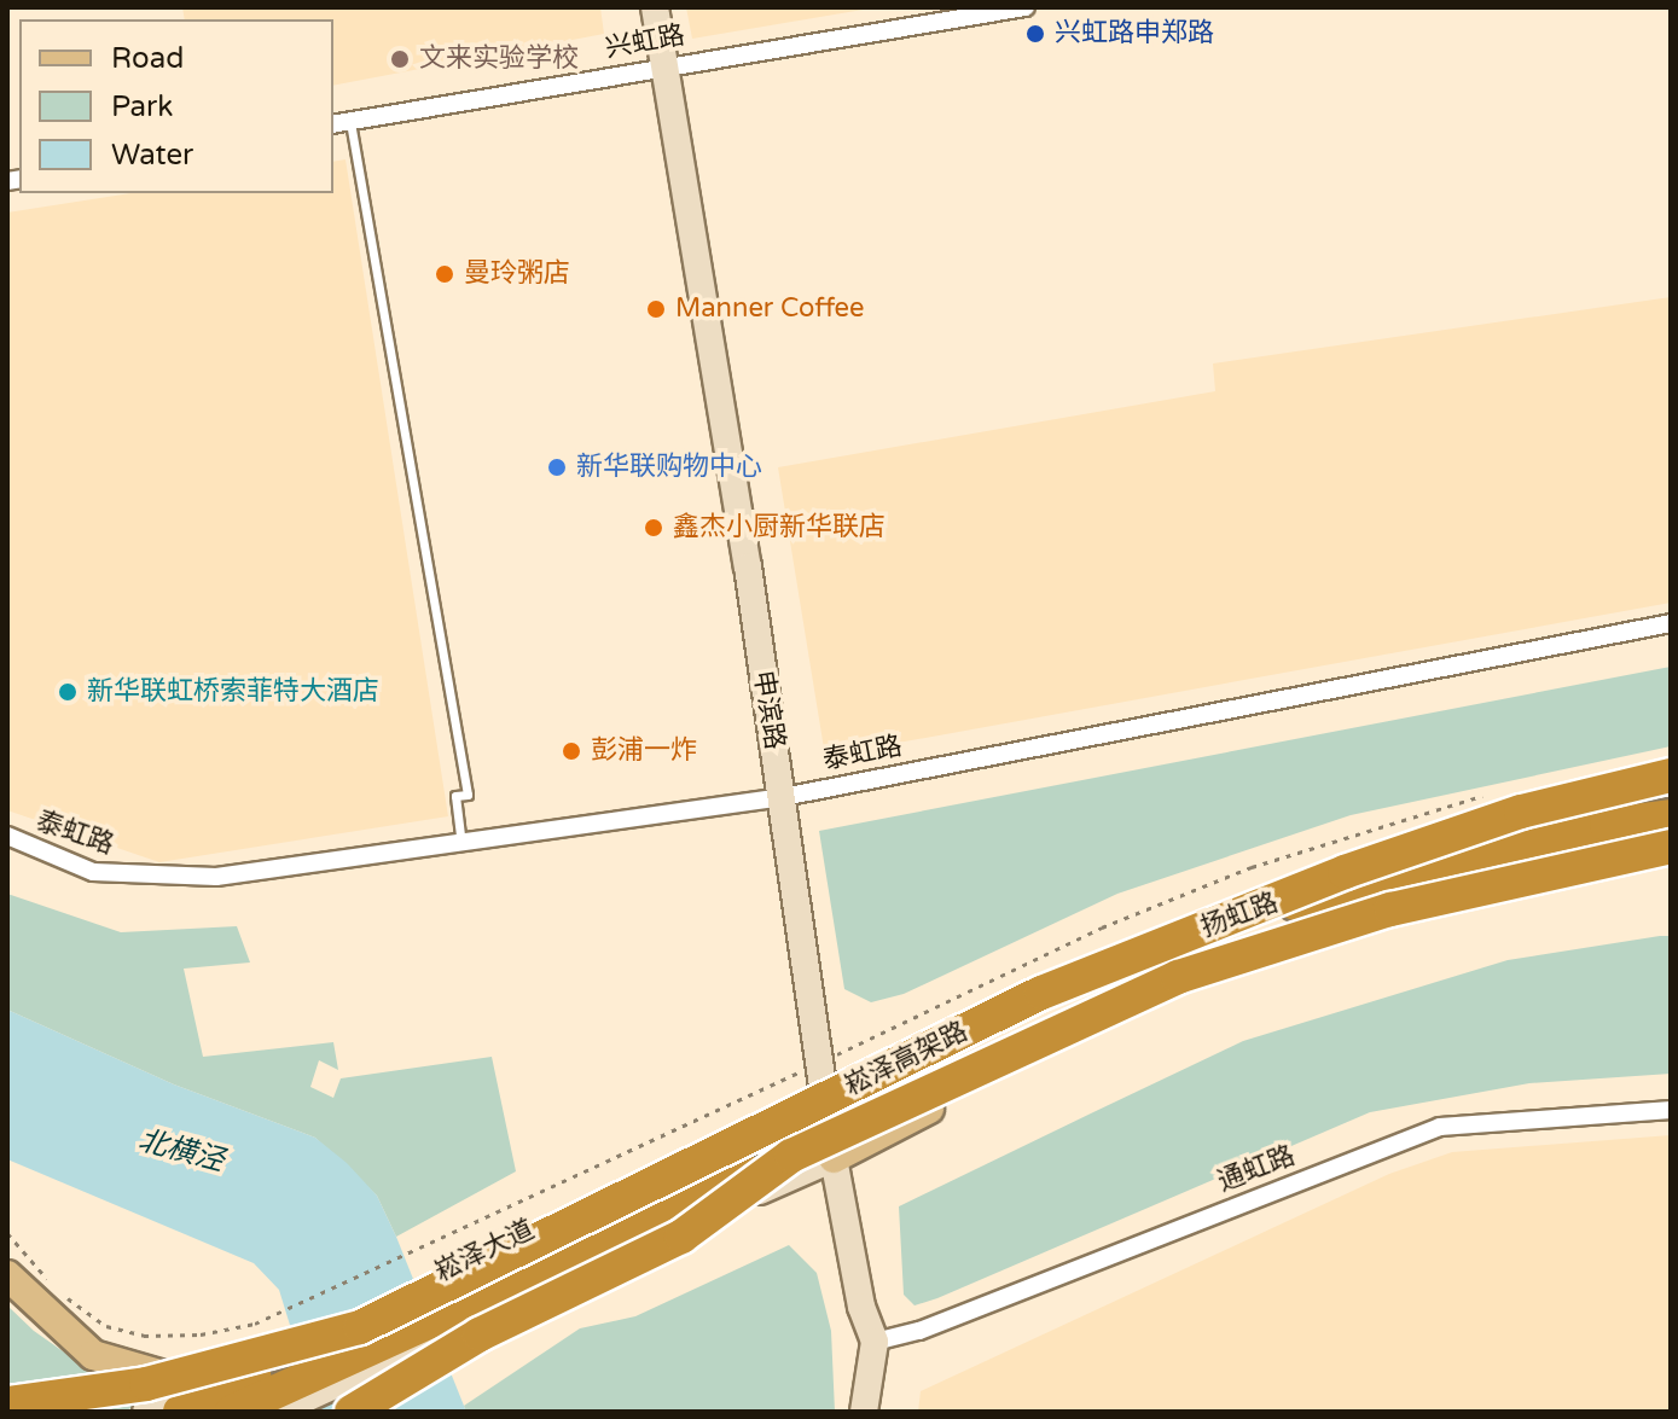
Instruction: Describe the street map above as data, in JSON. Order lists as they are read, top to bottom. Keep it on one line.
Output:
{"streets":{"highway":["崧泽高架路"],"main road":["申滨路","扬虹路","崧泽大道"],"street":["兴虹路","泰虹路","通虹路"]},"crossings":[["兴虹路","申滨路"],["申滨路","泰虹路"],["申滨路","扬虹路"],["申滨路","通虹路"],["申滨路","崧泽大道"],["扬虹路","崧泽高架路"],["扬虹路","崧泽大道"]],"water":["北横泾"],"places":["兴虹路申郑路","文来实验学校","曼玲粥店","Manner Coffee","新华联购物中心","鑫杰小厨新华联店","新华联虹桥索菲特大酒店","彭浦一炸"],"legend":["Road","Park","Water"]}
